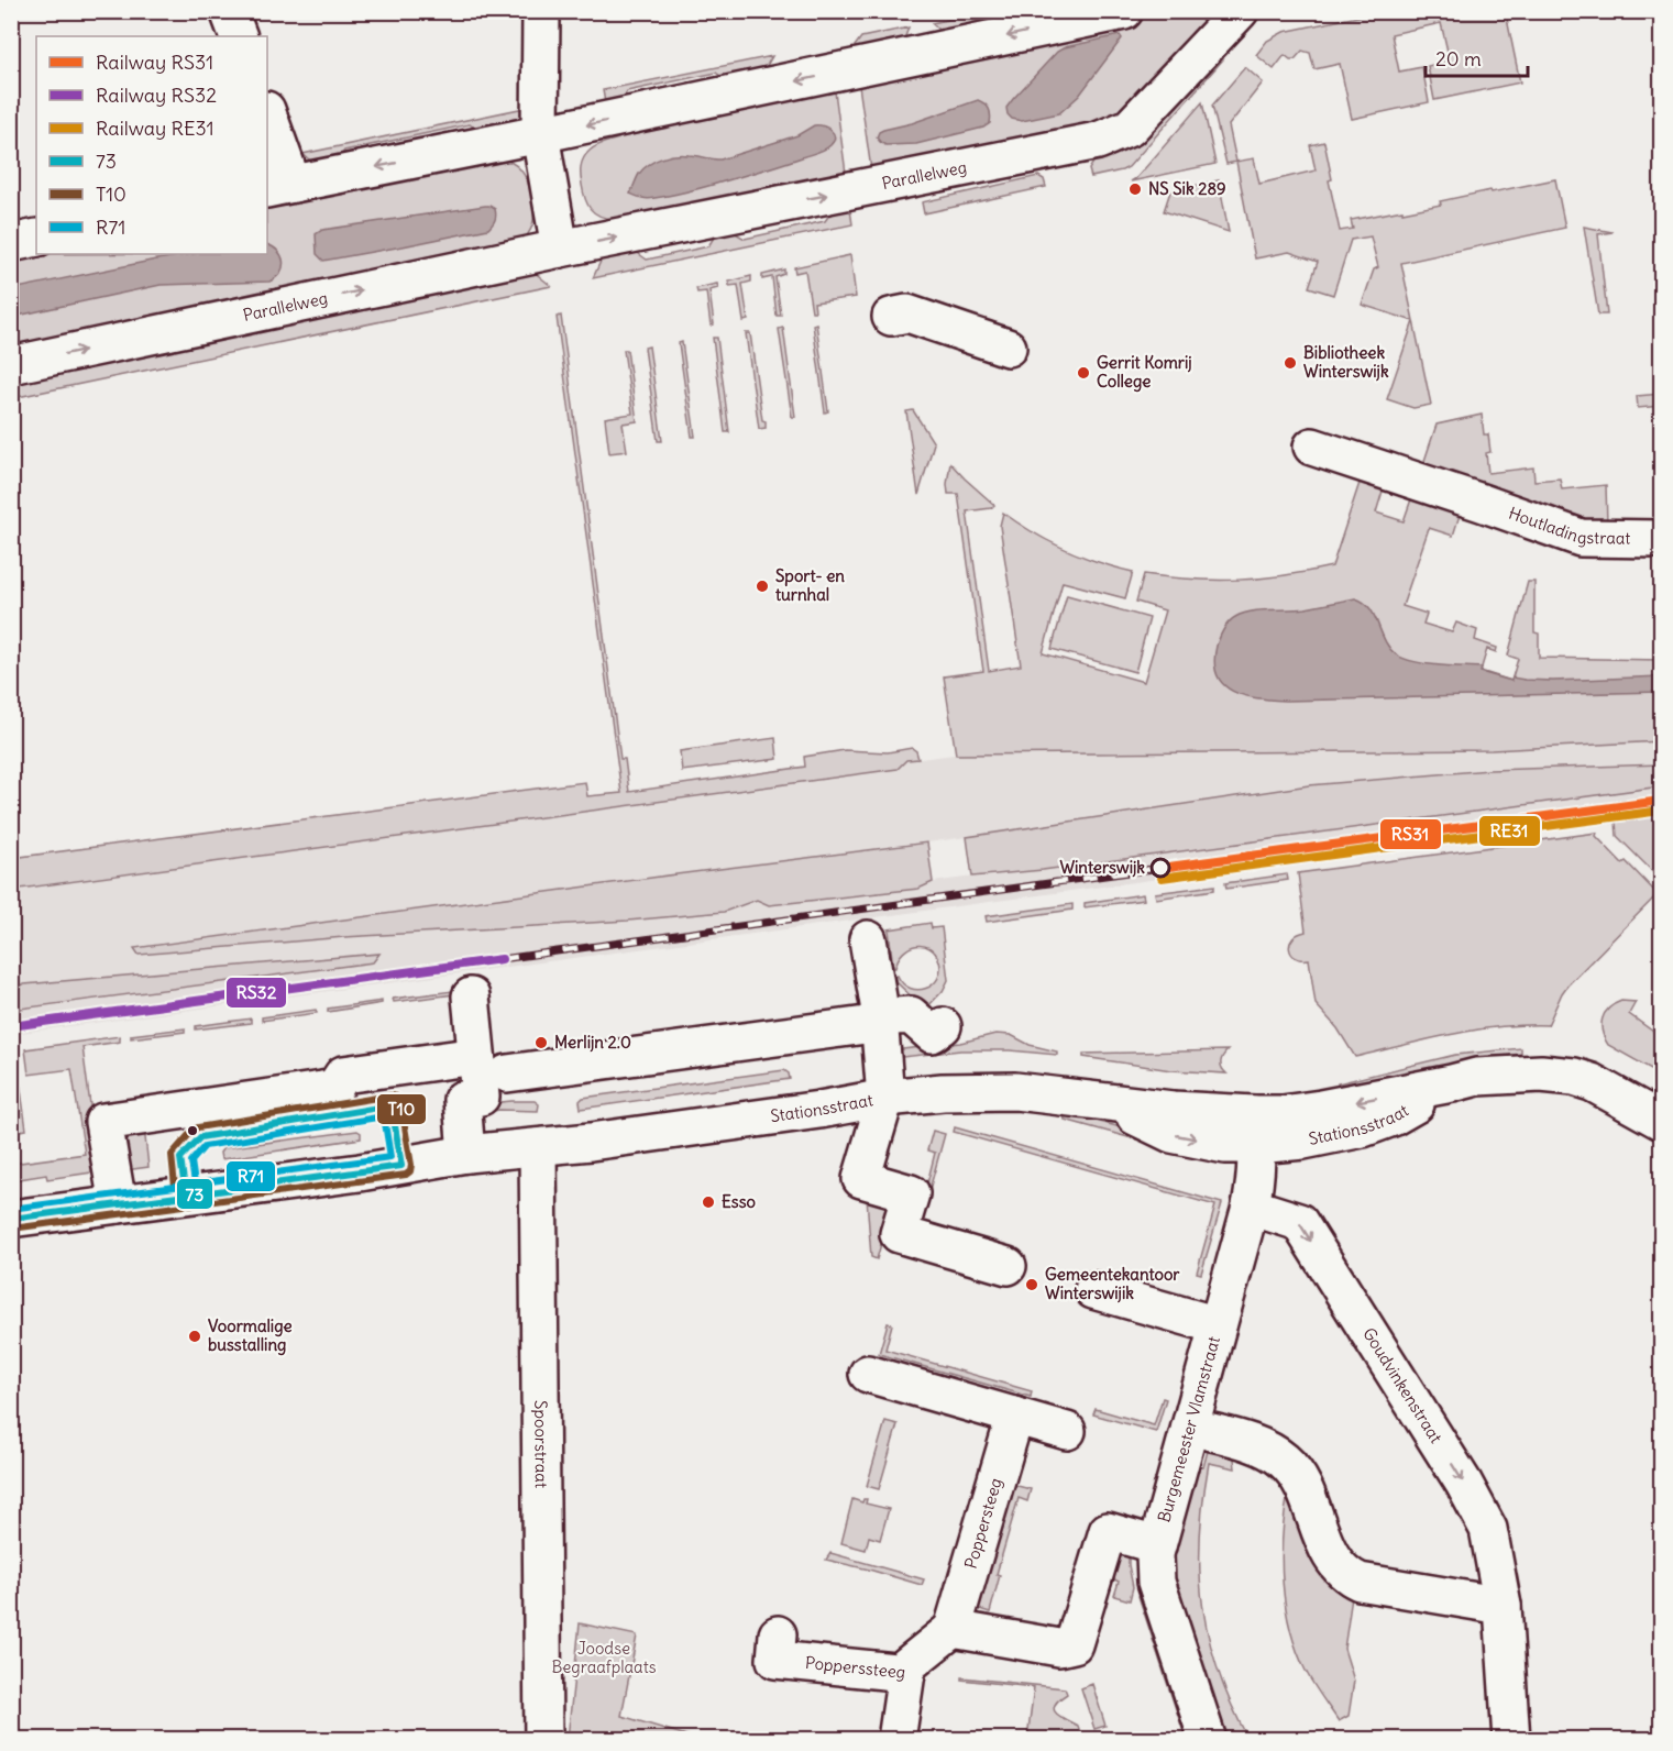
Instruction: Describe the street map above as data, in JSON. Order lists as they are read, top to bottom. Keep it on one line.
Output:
{"streets":{"street":["Parallelweg","Houtladingstraat","Stationsstraat","Goudvinkenstraat","Burgemeester Vlamstraat","Spoorstraat","Poppersteeg","Popperssteeg"]},"crossings":[["Stationsstraat","Burgemeester Vlamstraat"],["Stationsstraat","Spoorstraat"],["Goudvinkenstraat","Burgemeester Vlamstraat"],["Poppersteeg","Popperssteeg"]],"one_way":["Goudvinkenstraat"],"parks":["Joodse Begraafplaats"],"places":["NS Sik 289","Bibliotheek Winterswijk","Gerrit Komrij College","Sport- en turnhal","Winterswijk","Merlijn 2.0","Esso","Gemeentekantoor Winterswijik","Voormalige busstalling"],"lines":["rail line RS31","rail line RE31","rail line RS32","transit line T10","transit line 73","transit line R71"],"legend":["Railway RS31","Railway RS32","Railway RE31","73","T10","R71"],"scale_bar":"20 m"}
